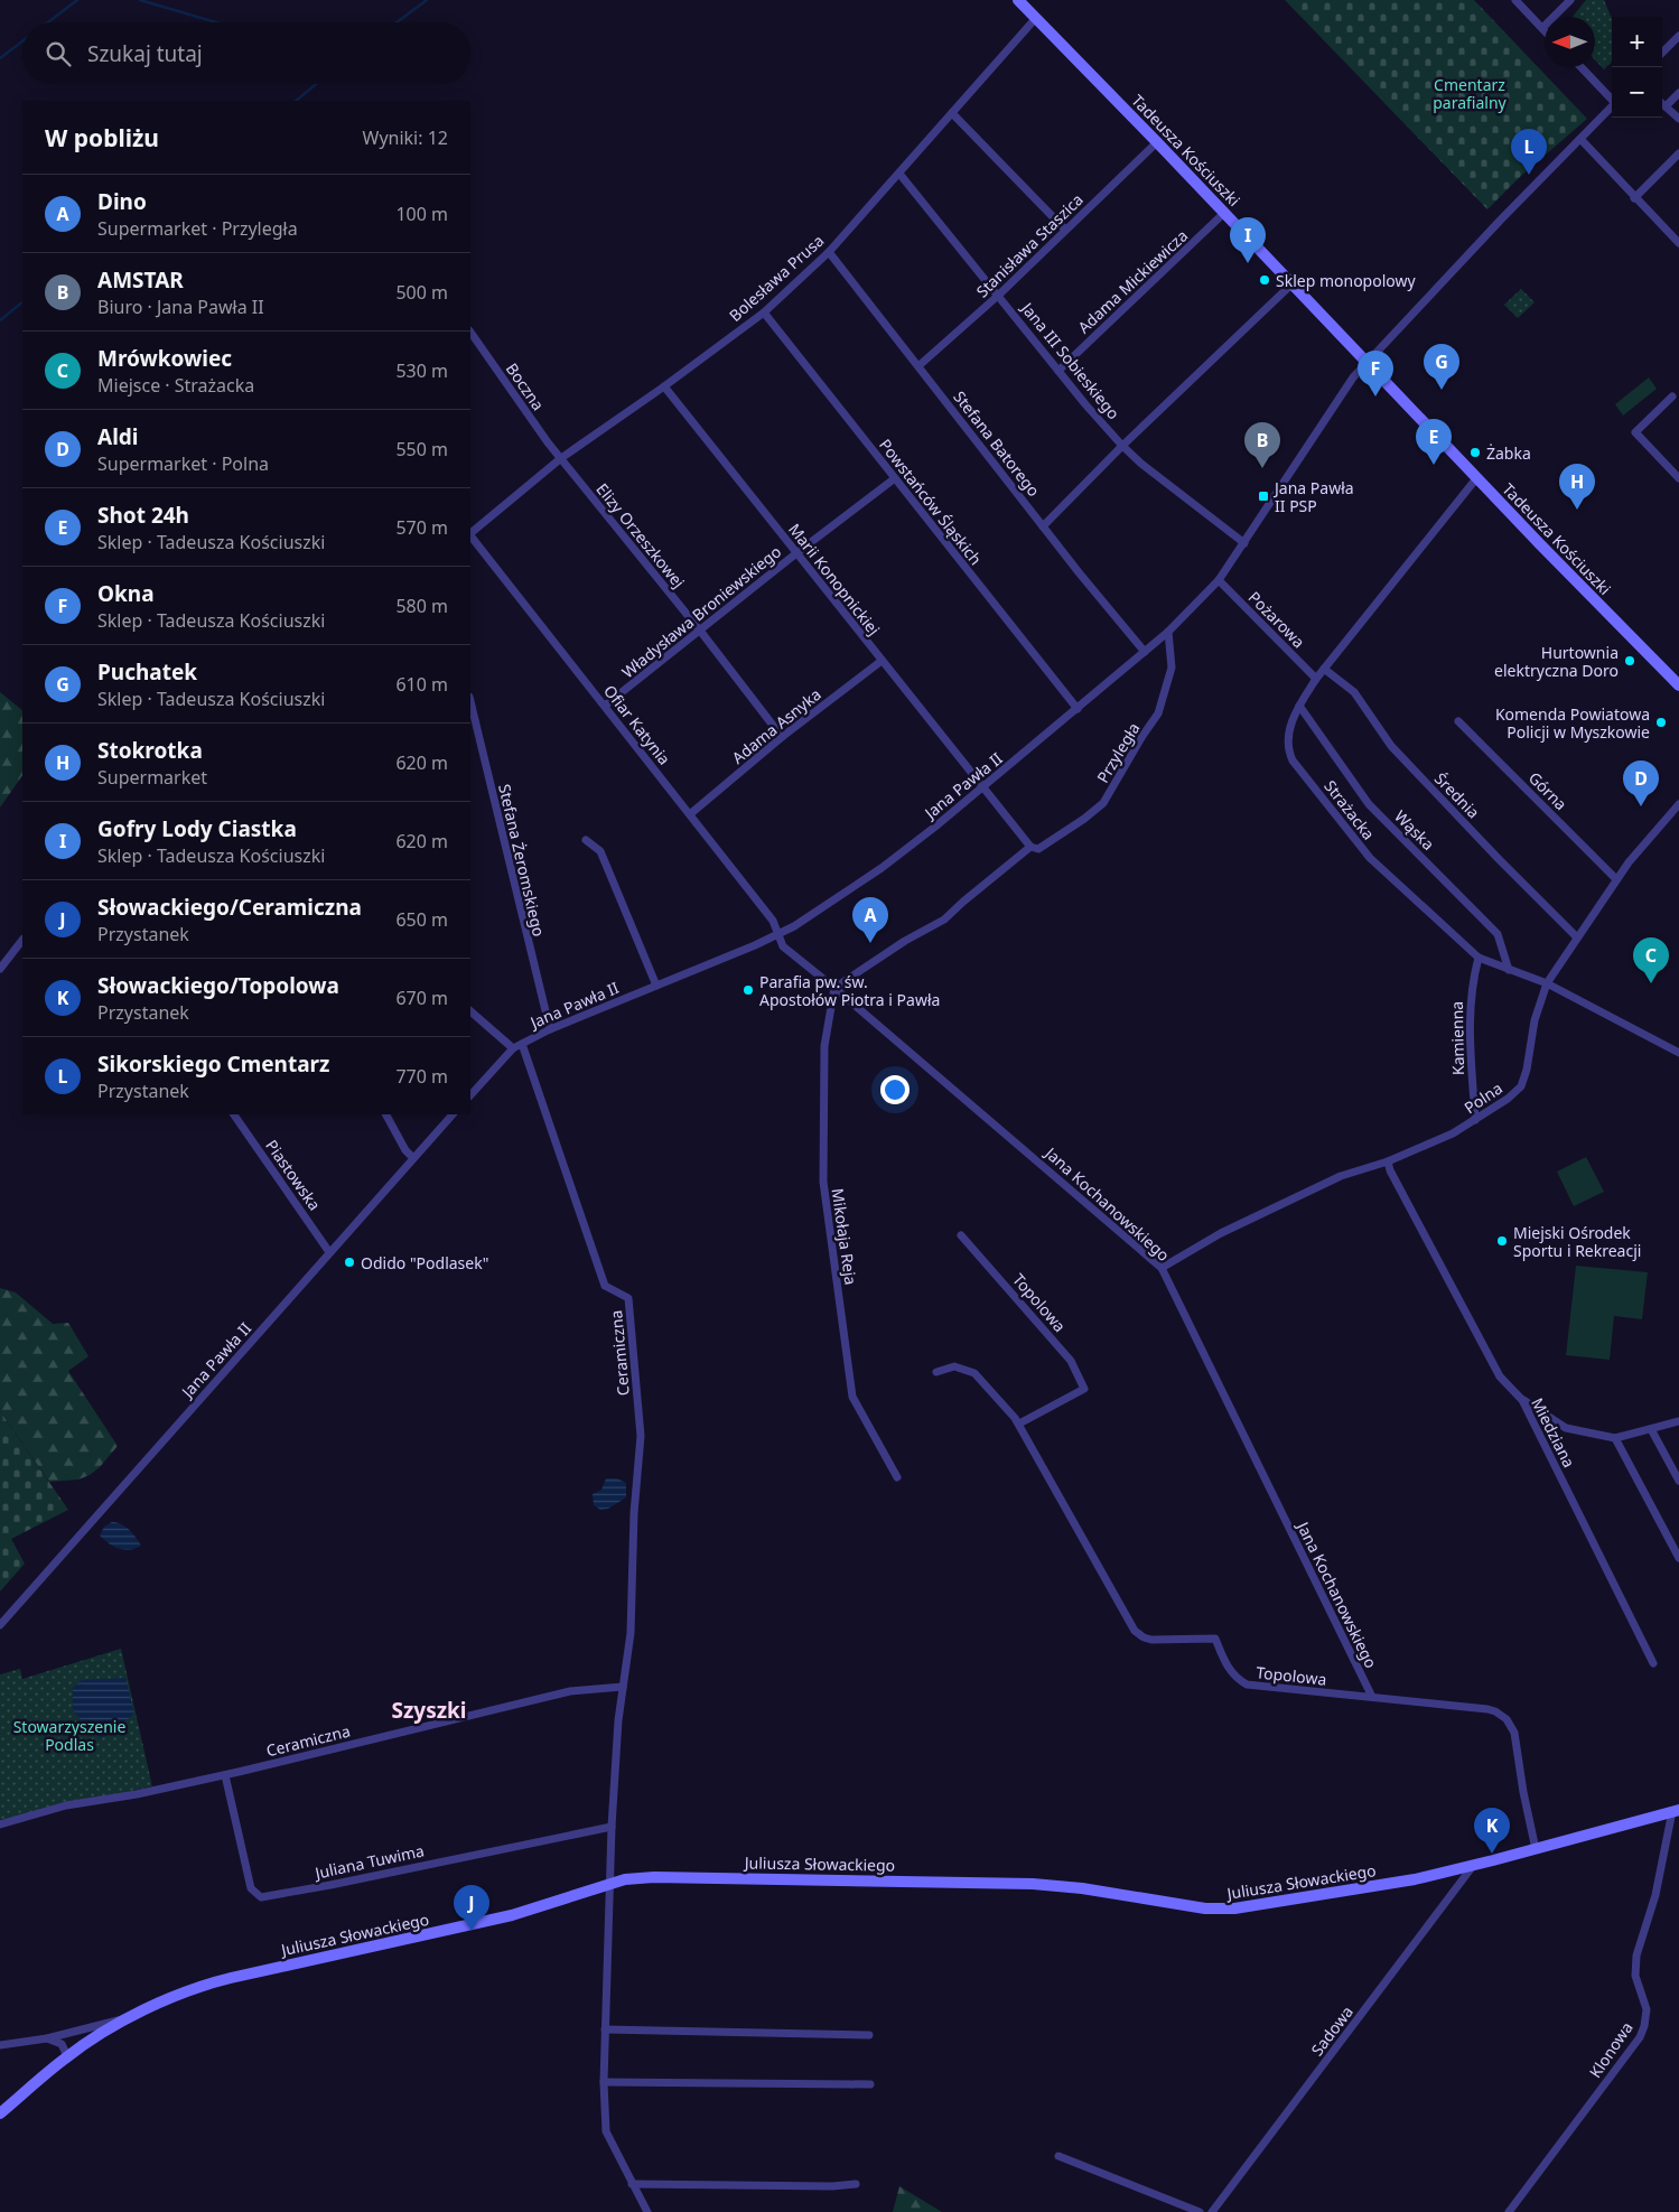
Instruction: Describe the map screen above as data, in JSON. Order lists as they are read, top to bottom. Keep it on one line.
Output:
{"streets":{"street":["Tadeusza Kościuszki","Stanisława Staszica","Bolesława Prusa","Adama Mickiewicza","Jana III Sobieskiego","Boczna","Stefana Batorego","Powstańców Śląskich","Elizy Orzeszkowej","Marii Konopnickiej","Władysława Broniewskiego","Pożarowa","Ofiar Katynia","Adama Asnyka","Przyległa","Jana Pawła II","Górna","Średnia","Strażacka","Wąska","Stefana Żeromskiego","Kamienna","Polna","Piastowska","Jana Kochanowskiego","Mikołaja Reja","Topolowa","Ceramiczna","Miedziana","Juliana Tuwima","Juliusza Słowackiego","Sadowa","Klonowa"]},"crossings":[["Tadeusza Kościuszki","Stanisława Staszica"],["Tadeusza Kościuszki","Bolesława Prusa"],["Tadeusza Kościuszki","Adama Mickiewicza"],["Tadeusza Kościuszki","Jana Pawła II"],["Tadeusza Kościuszki","Strażacka"],["Stanisława Staszica","Jana III Sobieskiego"],["Stanisława Staszica","Stefana Batorego"],["Bolesława Prusa","Jana III Sobieskiego"],["Bolesława Prusa","Boczna"],["Bolesława Prusa","Stefana Batorego"],["Bolesława Prusa","Powstańców Śląskich"],["Bolesława Prusa","Elizy Orzeszkowej"],["Bolesława Prusa","Marii Konopnickiej"],["Adama Mickiewicza","Jana III Sobieskiego"],["Jana III Sobieskiego","Jana Pawła II"],["Boczna","Elizy Orzeszkowej"],["Stefana Batorego","Jana Pawła II"],["Powstańców Śląskich","Władysława Broniewskiego"],["Powstańców Śląskich","Jana Pawła II"],["Elizy Orzeszkowej","Władysława Broniewskiego"],["Elizy Orzeszkowej","Adama Asnyka"],["Marii Konopnickiej","Władysława Broniewskiego"],["Marii Konopnickiej","Adama Asnyka"],["Marii Konopnickiej","Jana Pawła II"],["Władysława Broniewskiego","Ofiar Katynia"],["Pożarowa","Jana Pawła II"],["Pożarowa","Strażacka"],["Ofiar Katynia","Adama Asnyka"],["Ofiar Katynia","Jana Pawła II"],["Ofiar Katynia","Jana Kochanowskiego"],["Przyległa","Jana Pawła II"],["Przyległa","Jana Kochanowskiego"],["Przyległa","Mikołaja Reja"],["Jana Pawła II","Stefana Żeromskiego"],["Jana Pawła II","Piastowska"],["Jana Pawła II","Jana Kochanowskiego"],["Jana Pawła II","Ceramiczna"],["Górna","Polna"],["Średnia","Strażacka"],["Średnia","Polna"],["Strażacka","Wąska"],["Strażacka","Kamienna"],["Strażacka","Polna"],["Kamienna","Polna"],["Polna","Jana Kochanowskiego"],["Polna","Miedziana"],["Jana Kochanowskiego","Mikołaja Reja"],["Jana Kochanowskiego","Topolowa"],["Topolowa","Juliusza Słowackiego"],["Ceramiczna","Juliana Tuwima"],["Ceramiczna","Juliusza Słowackiego"],["Juliusza Słowackiego","Sadowa"],["Juliusza Słowackiego","Klonowa"]],"districts":["Szyszki"],"parks":["Cmentarz parafialny","Stowarzyszenie Podlas"],"places":{"other":["Sklep monopolowy","Żabka","Hurtownia elektryczna Doro","Komenda Powiatowa Policji w Myszkowie","Parafia pw. św. Apostołów Piotra i Pawła","Miejski Ośrodek Sportu i Rekreacji","Odido \"Podlasek\""],"transit":["Jana Pawła II PSP"]},"north":"left","page":{"map_buttons":["+","−"],"search":"Szukaj tutaj","heading":["W pobliżu","Wyniki: 12"],"pins":["L","I","G","F","E","B","H","D","A","C","K","J"],"list":[{"mark":"A","name":"Dino","note":"Supermarket · Przyległa","value":"100 m"},{"mark":"B","name":"AMSTAR","note":"Biuro · Jana Pawła II","value":"500 m"},{"mark":"C","name":"Mrówkowiec","note":"Miejsce · Strażacka","value":"530 m"},{"mark":"D","name":"Aldi","note":"Supermarket · Polna","value":"550 m"},{"mark":"E","name":"Shot 24h","note":"Sklep · Tadeusza Kościuszki","value":"570 m"},{"mark":"F","name":"Okna","note":"Sklep · Tadeusza Kościuszki","value":"580 m"},{"mark":"G","name":"Puchatek","note":"Sklep · Tadeusza Kościuszki","value":"610 m"},{"mark":"H","name":"Stokrotka","note":"Supermarket","value":"620 m"},{"mark":"I","name":"Gofry Lody Ciastka","note":"Sklep · Tadeusza Kościuszki","value":"620 m"},{"mark":"J","name":"Słowackiego/Ceramiczna","note":"Przystanek","value":"650 m"},{"mark":"K","name":"Słowackiego/Topolowa","note":"Przystanek","value":"670 m"},{"mark":"L","name":"Sikorskiego Cmentarz","note":"Przystanek","value":"770 m"}]}}
